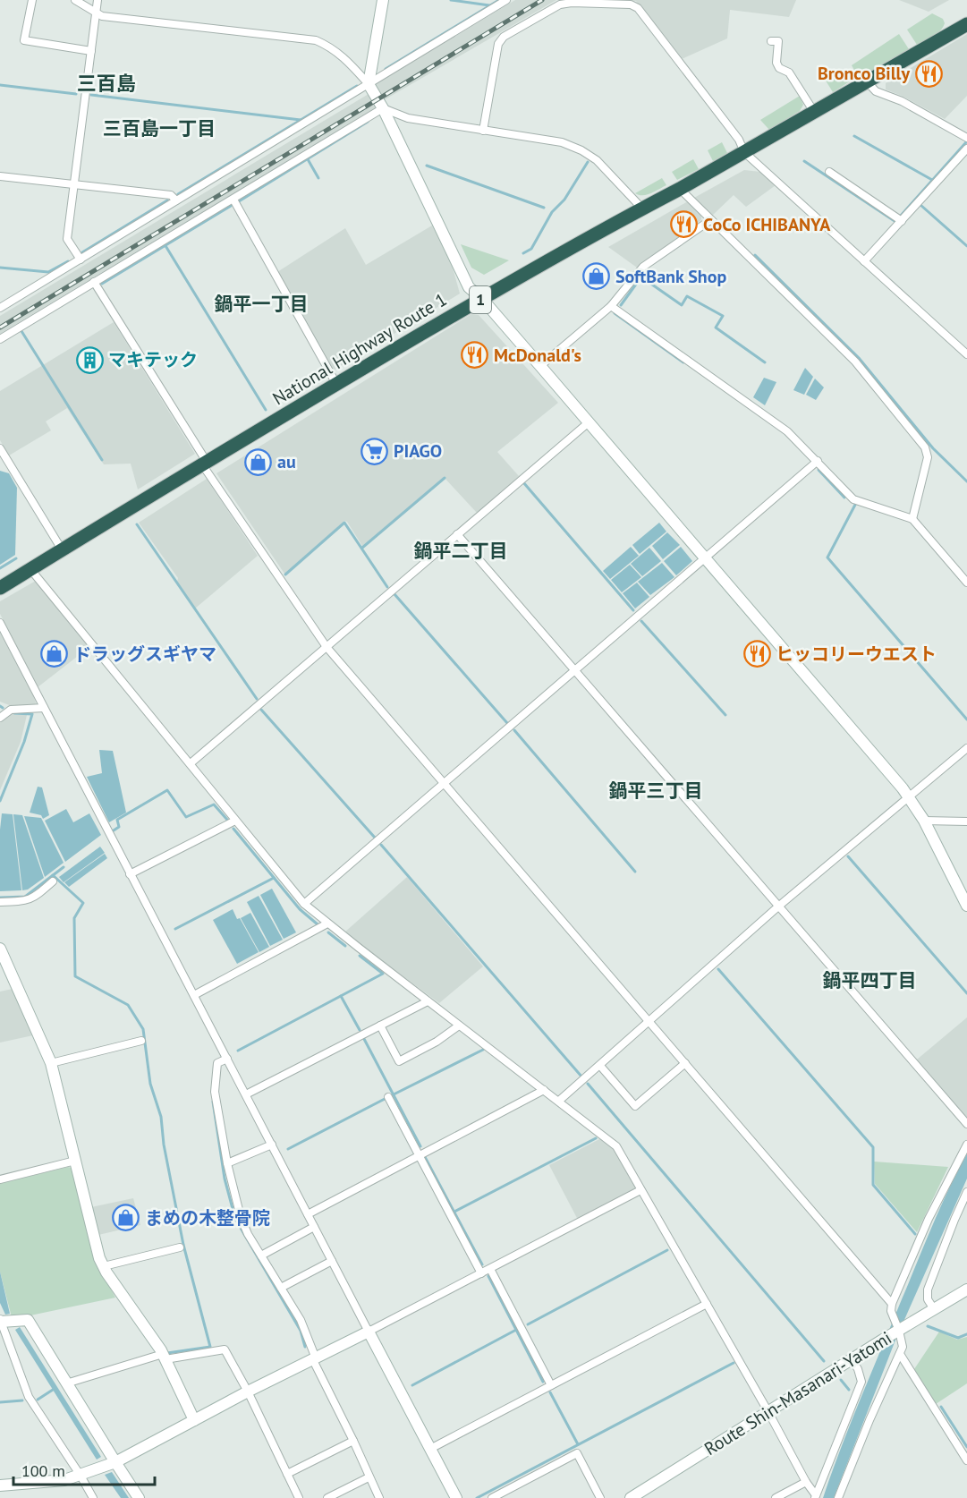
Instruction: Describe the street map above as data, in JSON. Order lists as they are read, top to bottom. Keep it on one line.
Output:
{"streets":{"highway":["1","National Highway Route 1"],"street":["Route Shin-Masanari-Yatomi"]},"districts":["三百島","三百島一丁目","鍋平一丁目","鍋平二丁目","鍋平三丁目","鍋平四丁目"],"places":{"restaurant":["Bronco Billy","CoCo ICHIBANYA","McDonald's","ヒッコリーウエスト"],"shop":["SoftBank Shop","au","ドラッグスギヤマ","まめの木整骨院"],"building":["マキテック"],"supermarket":["PIAGO"]},"scale_bar":"100 m"}
